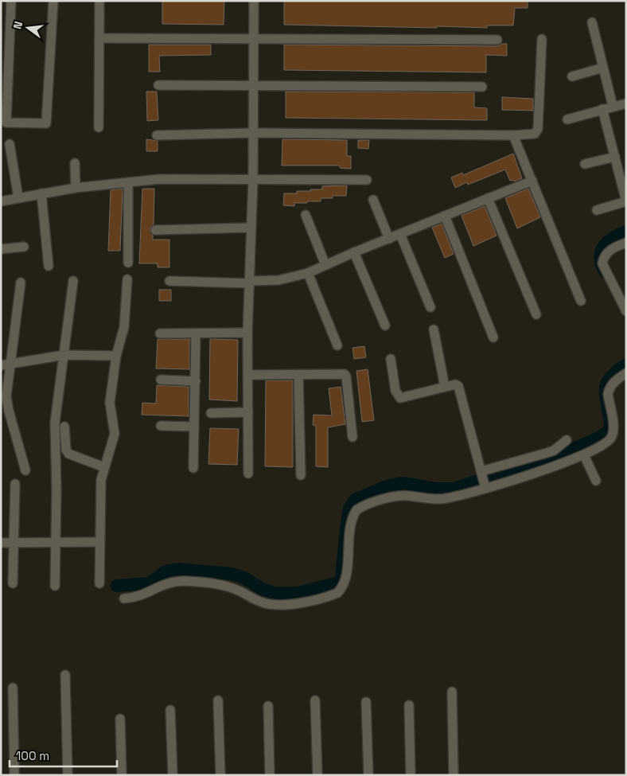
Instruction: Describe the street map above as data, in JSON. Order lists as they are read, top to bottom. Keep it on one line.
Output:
{"scale_bar":"100 m","north":"left"}
